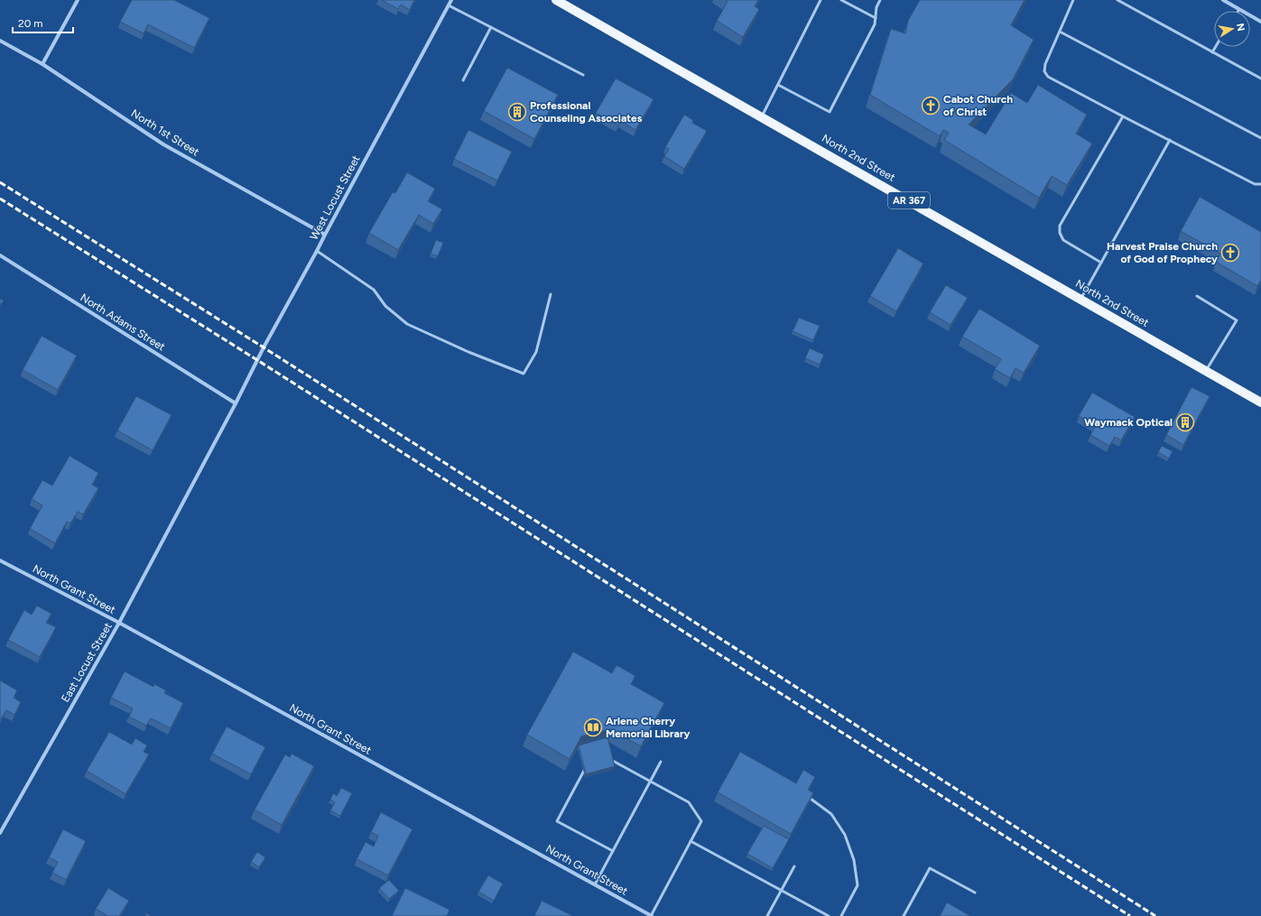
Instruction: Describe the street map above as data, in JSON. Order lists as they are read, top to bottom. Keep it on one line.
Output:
{"streets":{"main road":["North 2nd Street","AR 367"],"street":["North 1st Street","West Locust Street","North Adams Street","North Grant Street","East Locust Street"]},"crossings":[["North 1st Street","West Locust Street"],["West Locust Street","North Adams Street"],["West Locust Street","East Locust Street"],["North Adams Street","East Locust Street"],["North Grant Street","East Locust Street"]],"places":{"church":["Cabot Church of Christ","Harvest Praise Church of God of Prophecy"],"building":["Professional Counseling Associates","Waymack Optical"],"library":["Arlene Cherry Memorial Library"]},"scale_bar":"20 m","north":"right"}
